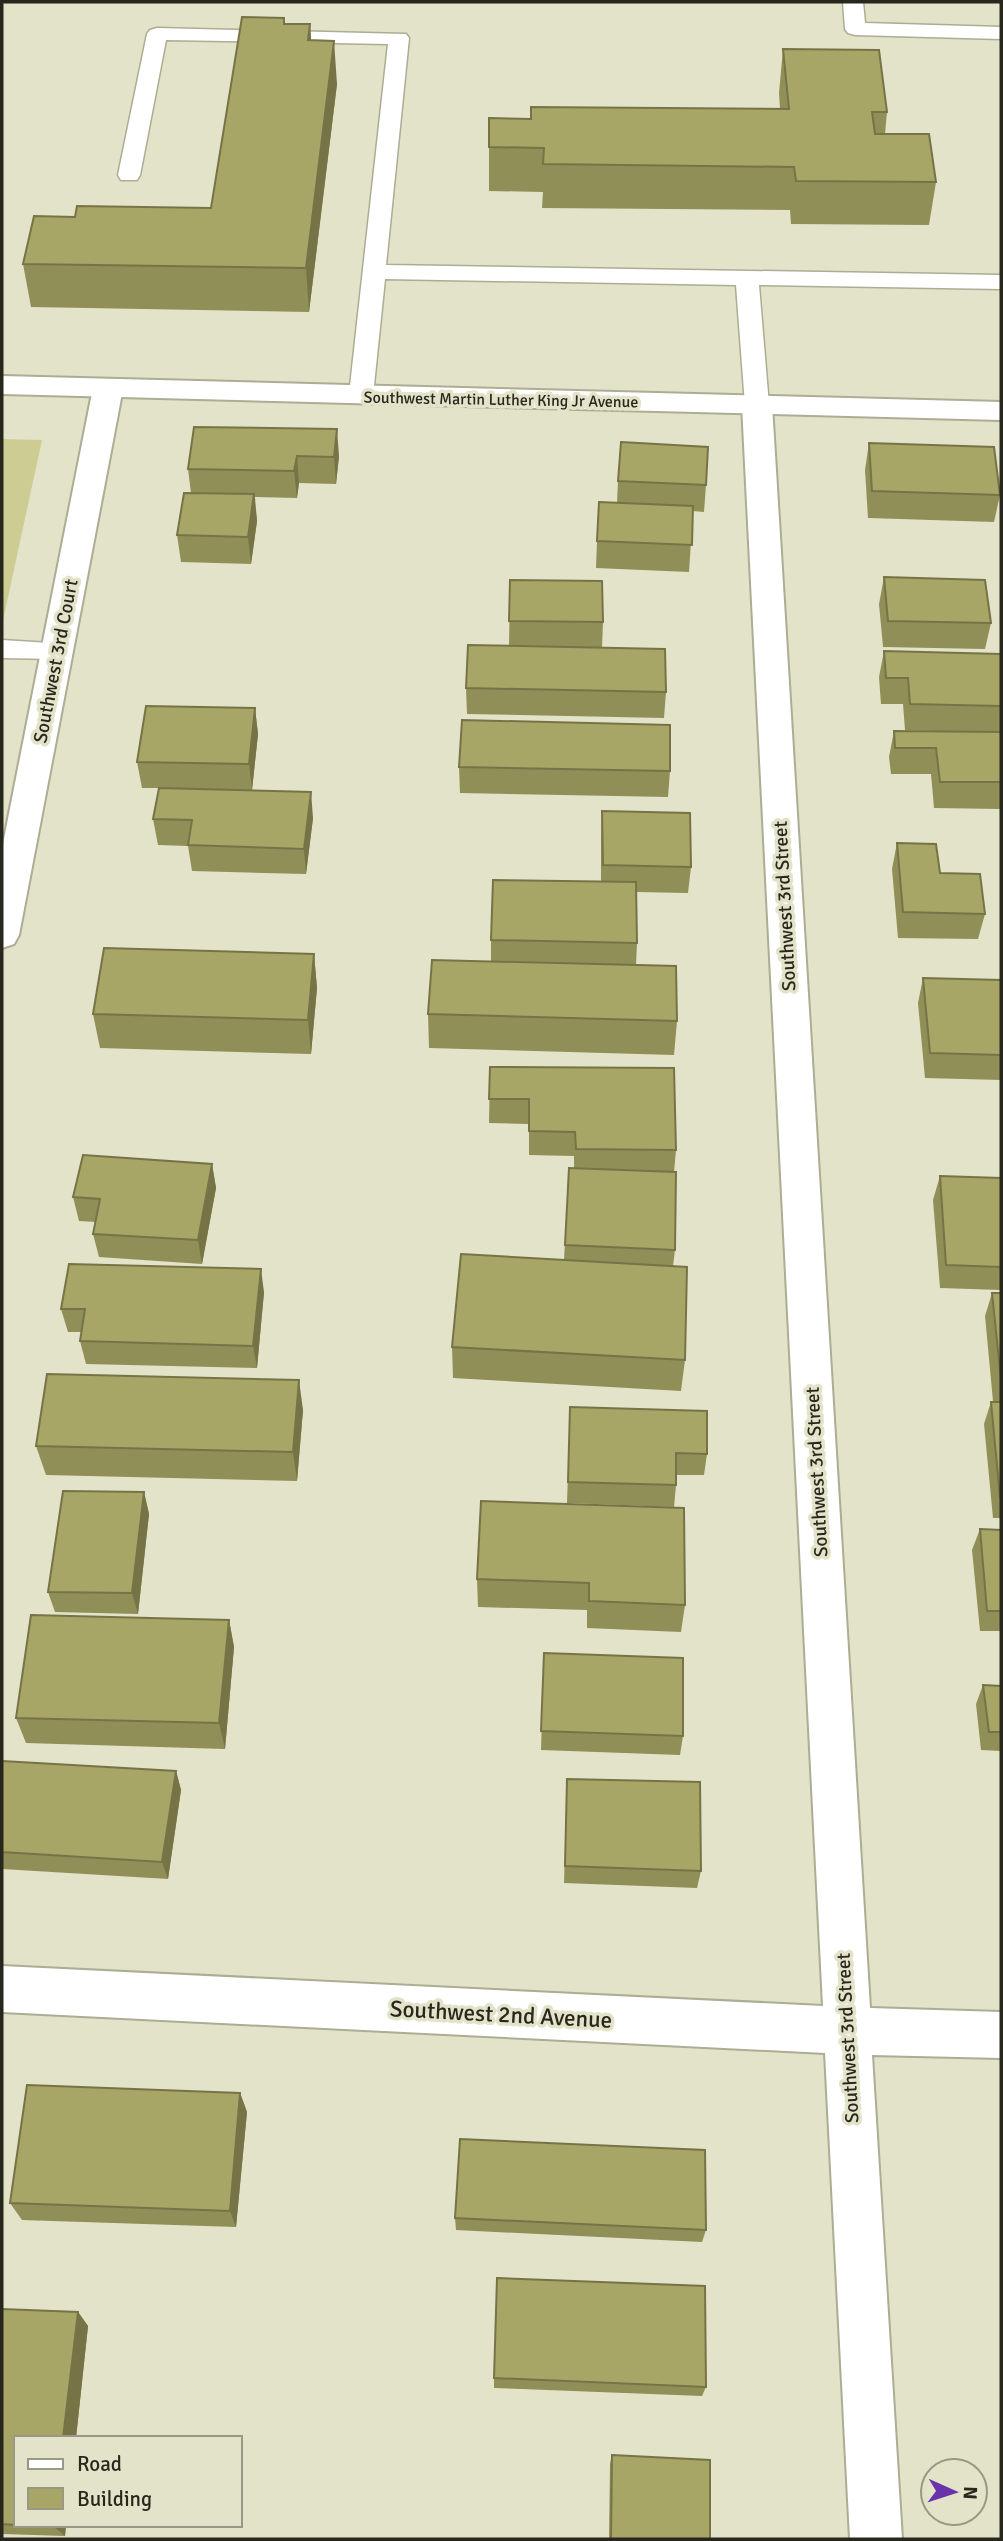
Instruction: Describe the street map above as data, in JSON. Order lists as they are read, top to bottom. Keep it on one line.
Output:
{"streets":{"street":["Southwest Martin Luther King Jr Avenue","Southwest 3rd Court","Southwest 3rd Street","Southwest 2nd Avenue"]},"crossings":[["Southwest Martin Luther King Jr Avenue","Southwest 3rd Court"],["Southwest Martin Luther King Jr Avenue","Southwest 3rd Street"],["Southwest 3rd Street","Southwest 2nd Avenue"]],"legend":["Road","Building"],"north":"right"}
